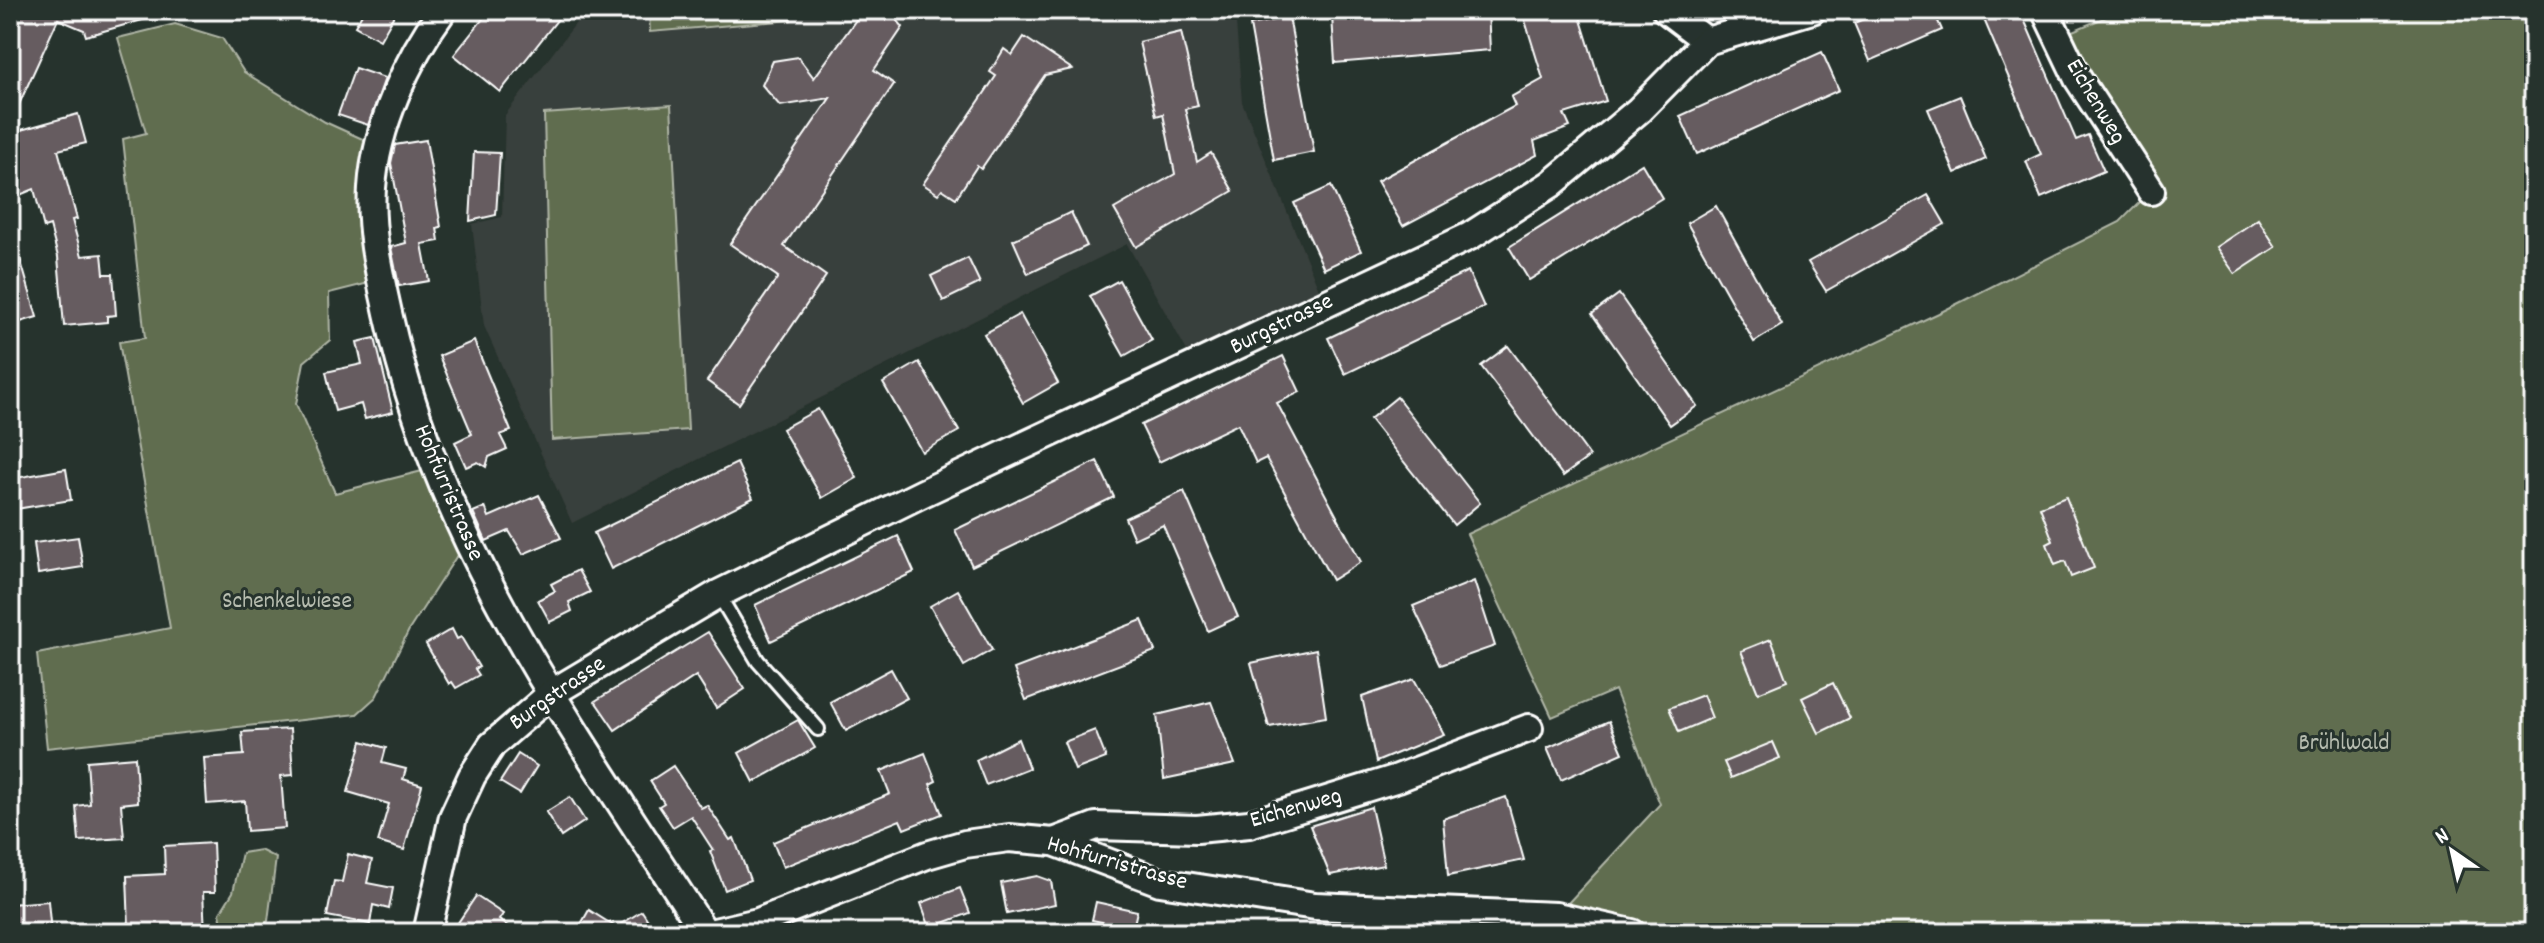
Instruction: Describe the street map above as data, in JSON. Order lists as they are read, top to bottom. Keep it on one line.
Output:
{"streets":{"street":["Eichenweg","Burgstrasse","Hohfurristrasse"]},"crossings":[["Eichenweg","Hohfurristrasse"],["Burgstrasse","Hohfurristrasse"]],"parks":["Schenkelwiese","Brühlwald"],"north":"top left"}
